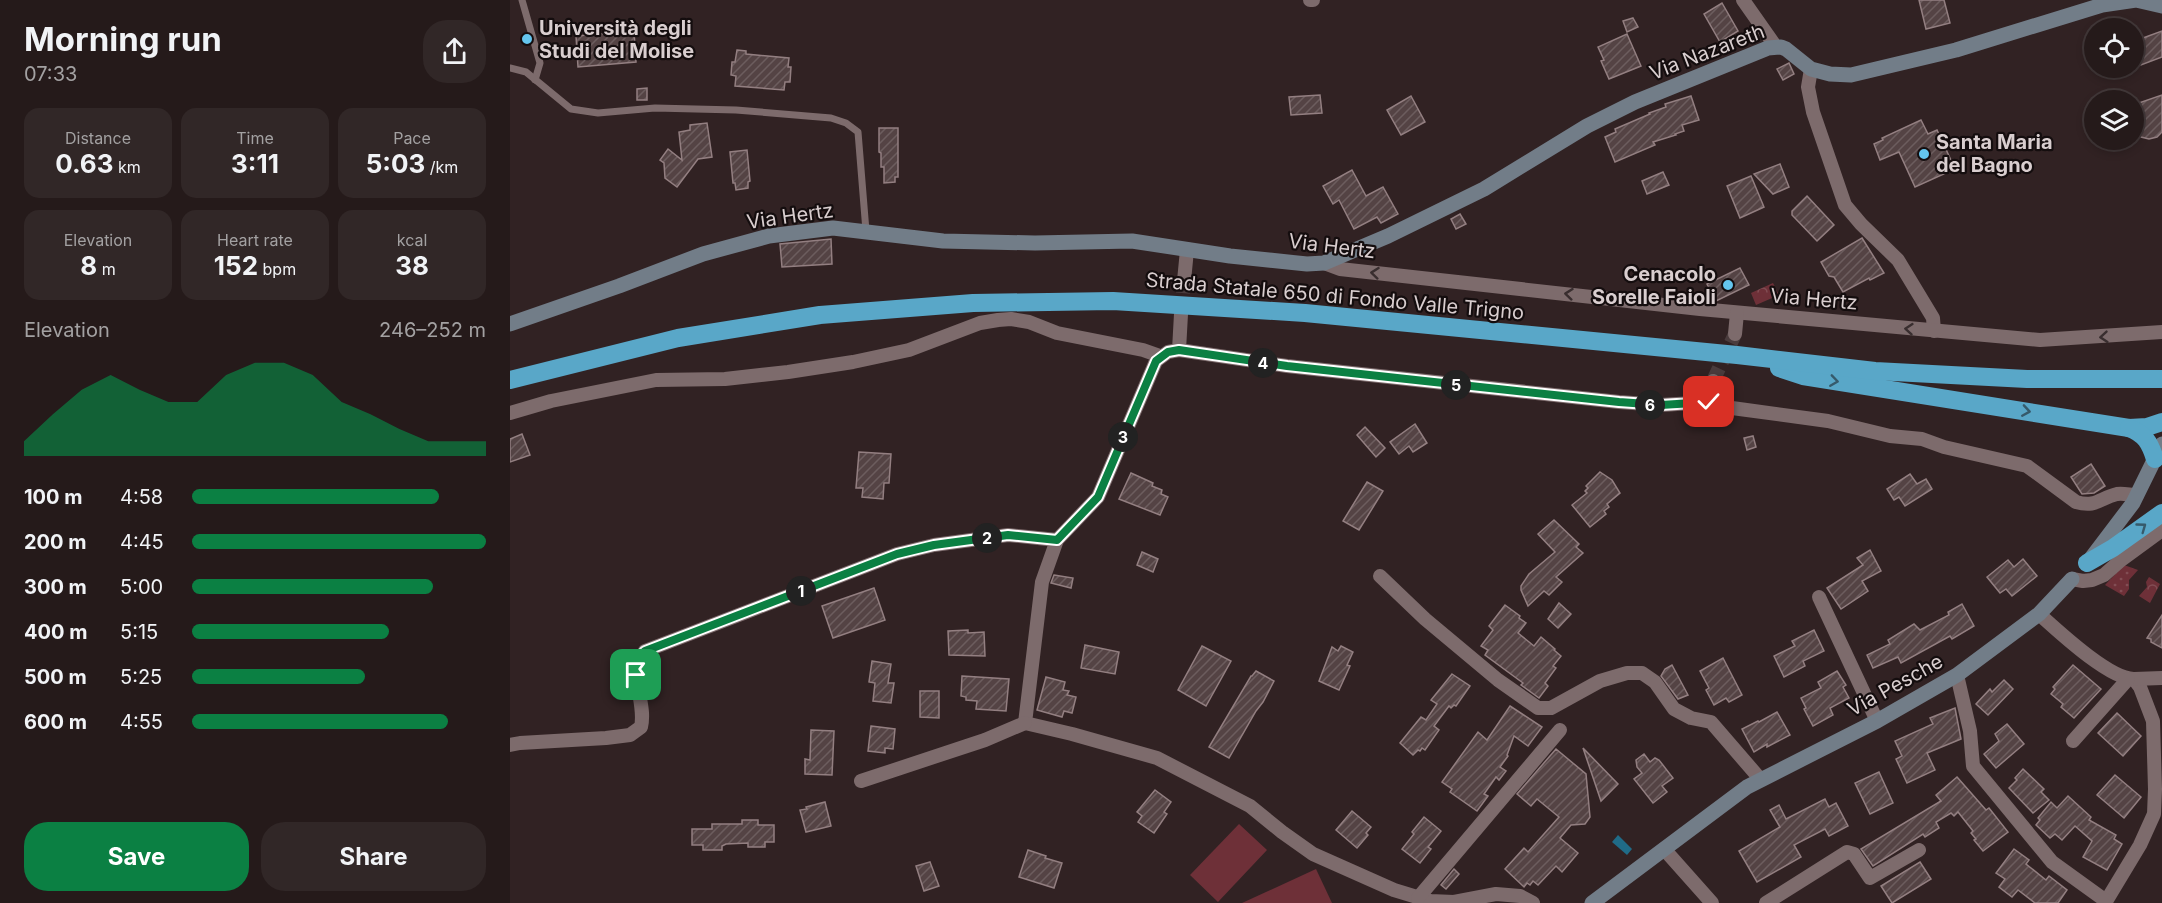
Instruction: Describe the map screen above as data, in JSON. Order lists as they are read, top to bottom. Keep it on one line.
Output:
{"streets":{"highway":["Strada Statale 650 di Fondo Valle Trigno"],"street":["Via Nazareth","Via Hertz","Via Pesche"]},"crossings":[["Via Nazareth","Via Hertz"]],"places":["Università degli Studi del Molise","Santa Maria del Bagno","Cenacolo Sorelle Faioli"],"page":{"heading":["Morning run","07:33"],"stats":[["Distance","0.63 km"],["Time","3:11"],["Pace","5:03 /km"],["Elevation","8 m"],["Heart rate","152 bpm"],["kcal","38"]],"chart":["Elevation","246–252 m"],"pins":["4","5","6","3","2","1"],"list":[{"name":"100 m","note":"4:58"},{"name":"200 m","note":"4:45"},{"name":"300 m","note":"5:00"},{"name":"400 m","note":"5:15"},{"name":"500 m","note":"5:25"},{"name":"600 m","note":"4:55"}],"buttons":["Save","Share"]}}
